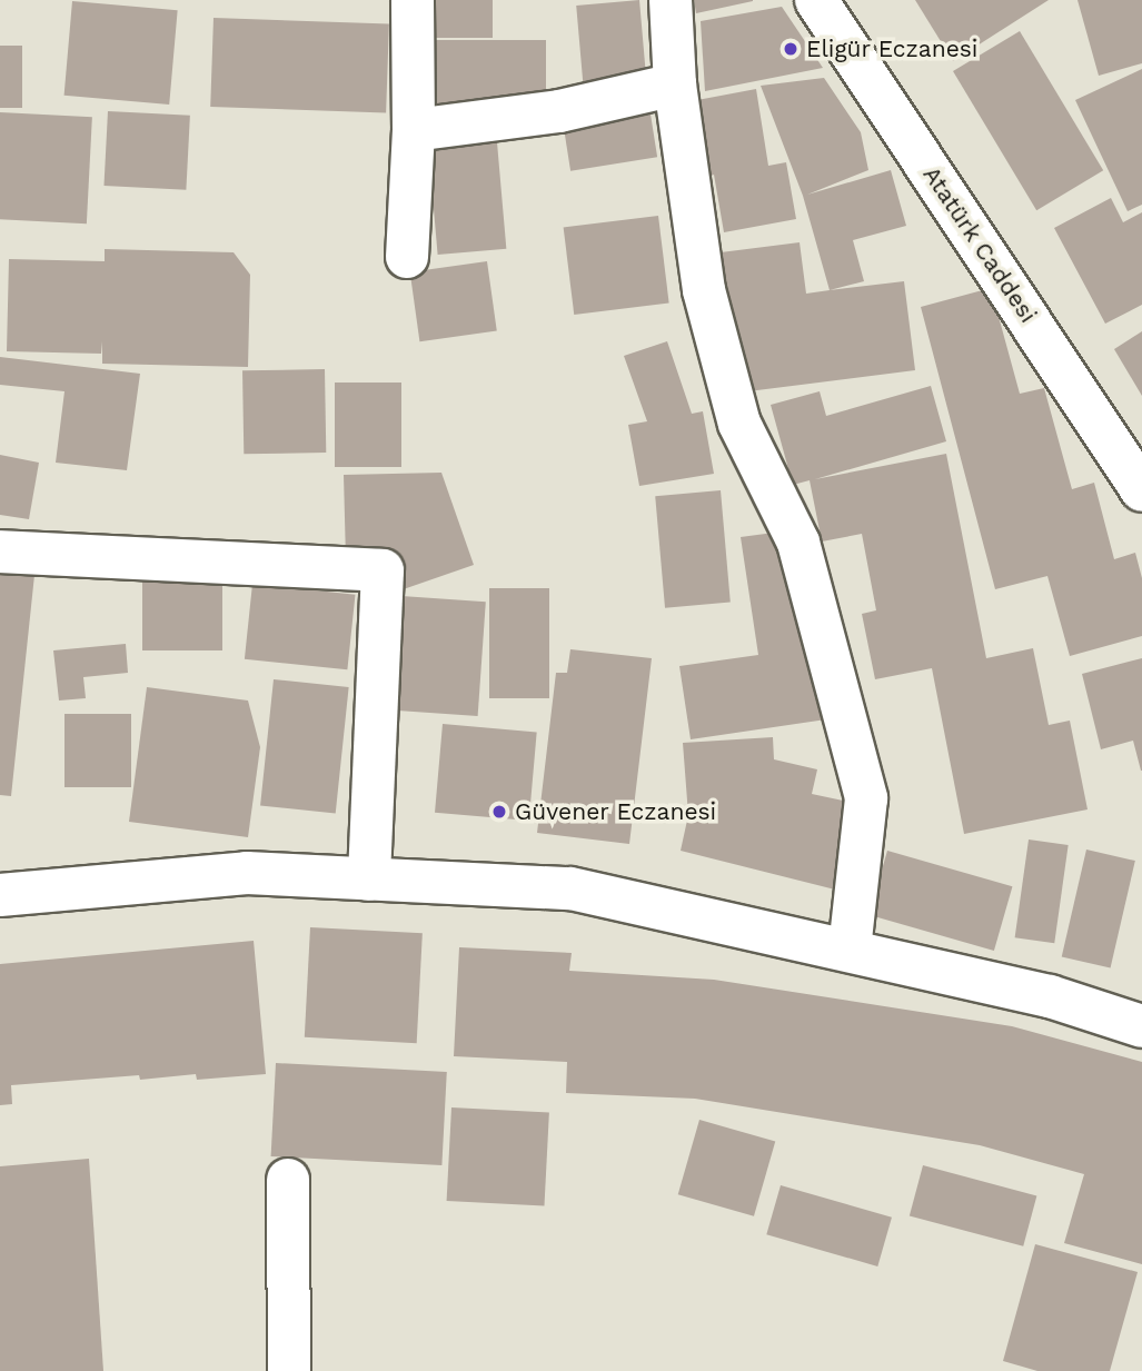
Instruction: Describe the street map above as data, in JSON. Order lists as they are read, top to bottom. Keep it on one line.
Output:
{"streets":{"street":["Atatürk Caddesi"]},"places":["Eligür Eczanesi","Güvener Eczanesi"]}
